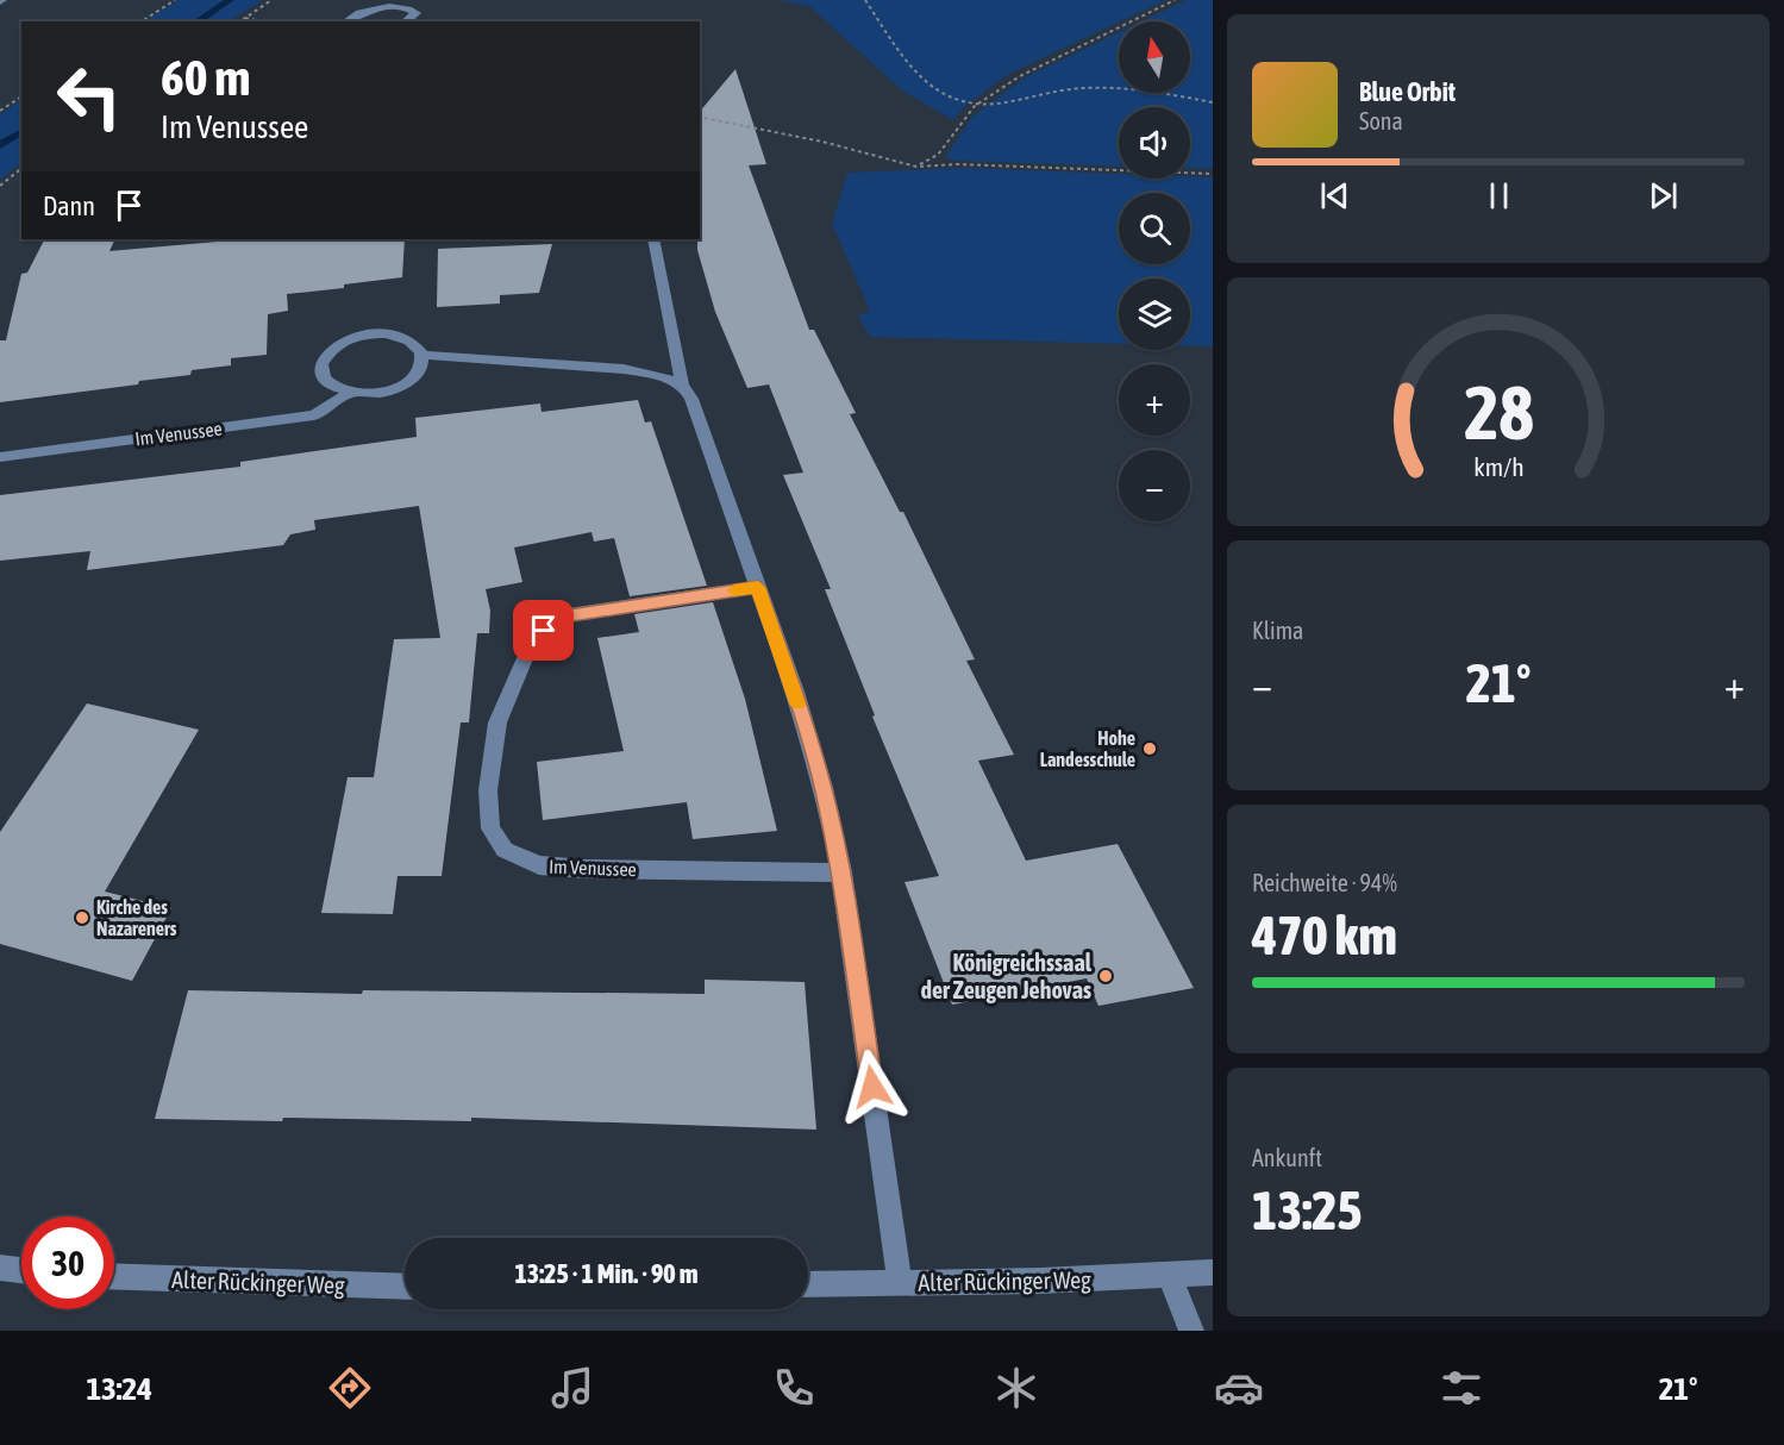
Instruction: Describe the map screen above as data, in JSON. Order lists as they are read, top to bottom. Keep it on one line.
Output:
{"streets":{"street":["Im Venussee","Alter Rückinger Weg"]},"places":["Hohe Landesschule","Kirche des Nazareners","Königreichssaal der Zeugen Jehovas"],"north":"top","page":{"map_buttons":["+","−"],"turn":["60 m","Im Venussee"],"song":["Blue Orbit","Sona"],"then":"Dann","tile":["Klima",["Reichweite · 94%","470 km"],["Ankunft","13:25"]],"heat":["−","21°","+"],"limit":"30","trip":"13:25 · 1 Min. · 90 m","tabs":["13:24","21°"],"gauge":["28","km/h"]}}
